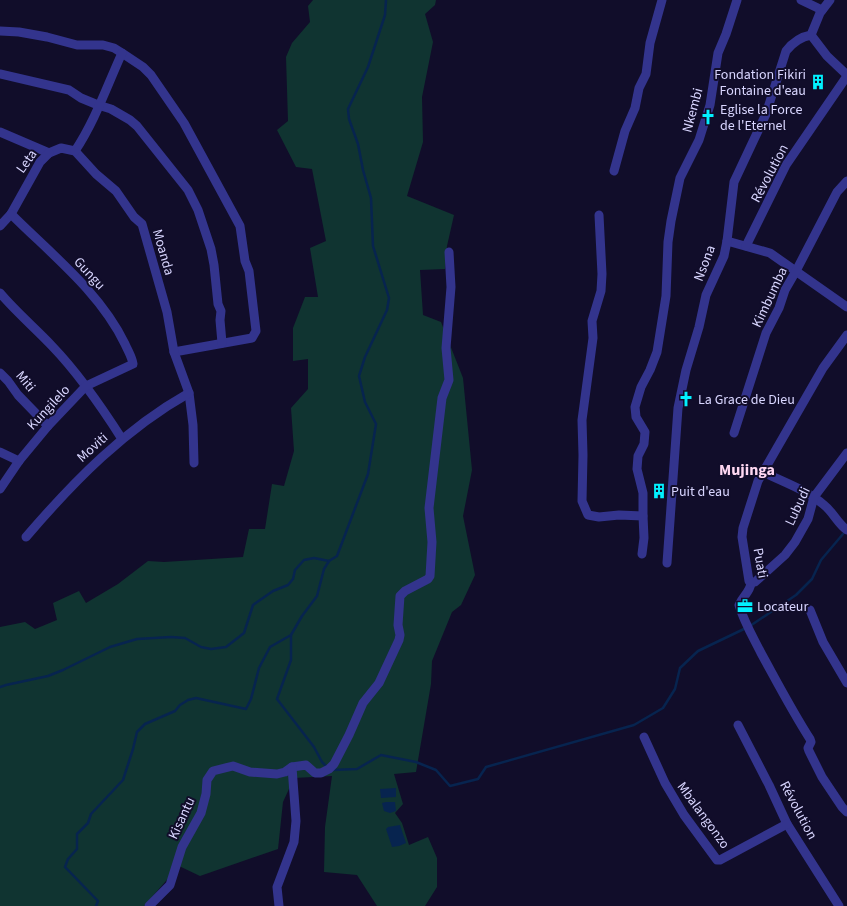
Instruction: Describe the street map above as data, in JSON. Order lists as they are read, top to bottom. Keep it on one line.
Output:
{"streets":{"street":["Nkembi","Leta","Révolution","Moanda","Nsona","Gungu","Kimbumba","Miti","Kungilelo","Moviti","Lubudi","Puati","Mbalangonzo","Kisantu"]},"crossings":[["Leta","Gungu"],["Révolution","Mbalangonzo"],["Moanda","Moviti"],["Gungu","Kungilelo"],["Miti","Kungilelo"],["Lubudi","Puati"]],"districts":["Mujinga"],"places":{"building":["Fondation Fikiri Fontaine d'eau","Puit d'eau"],"church":["Eglise la Force de l'Eternel","La Grace de Dieu"],"office":["Locateur"]}}
